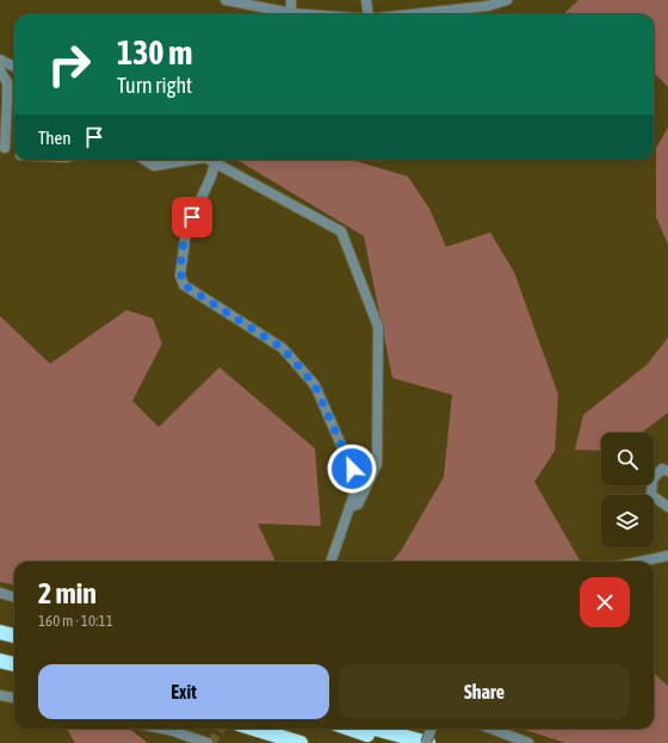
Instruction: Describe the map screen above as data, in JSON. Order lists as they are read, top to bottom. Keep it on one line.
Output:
{"page":{"turn":["130 m","Turn right"],"then":"Then","heading":["2 min","160 m · 10:11"],"buttons":["Exit","Share"]}}
